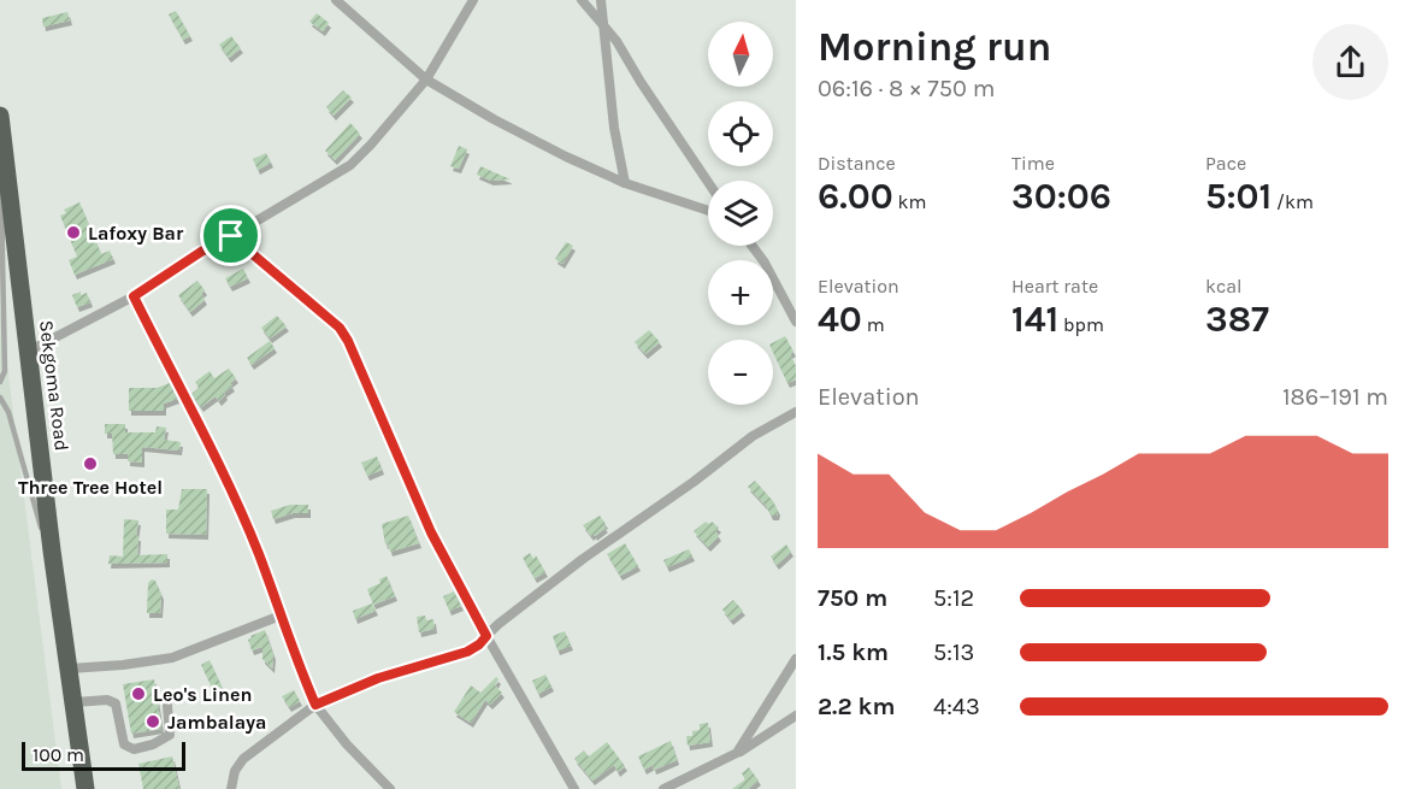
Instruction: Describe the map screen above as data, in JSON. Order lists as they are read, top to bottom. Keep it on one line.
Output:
{"streets":{"highway":["Sekgoma Road"]},"places":["Lafoxy Bar","Three Tree Hotel","Leo's Linen","Jambalaya"],"scale_bar":"100 m","north":"top","page":{"heading":["Morning run","06:16 · 8 × 750 m"],"map_buttons":["+","−"],"stats":[["Distance","6.00 km"],["Time","30:06"],["Pace","5:01 /km"],["Elevation","40 m"],["Heart rate","141 bpm"],["kcal","387"]],"chart":["Elevation","186–191 m"],"list":[{"name":"750 m","note":"5:12"},{"name":"1.5 km","note":"5:13"},{"name":"2.2 km","note":"4:43"}],"scale":"100 m"}}
